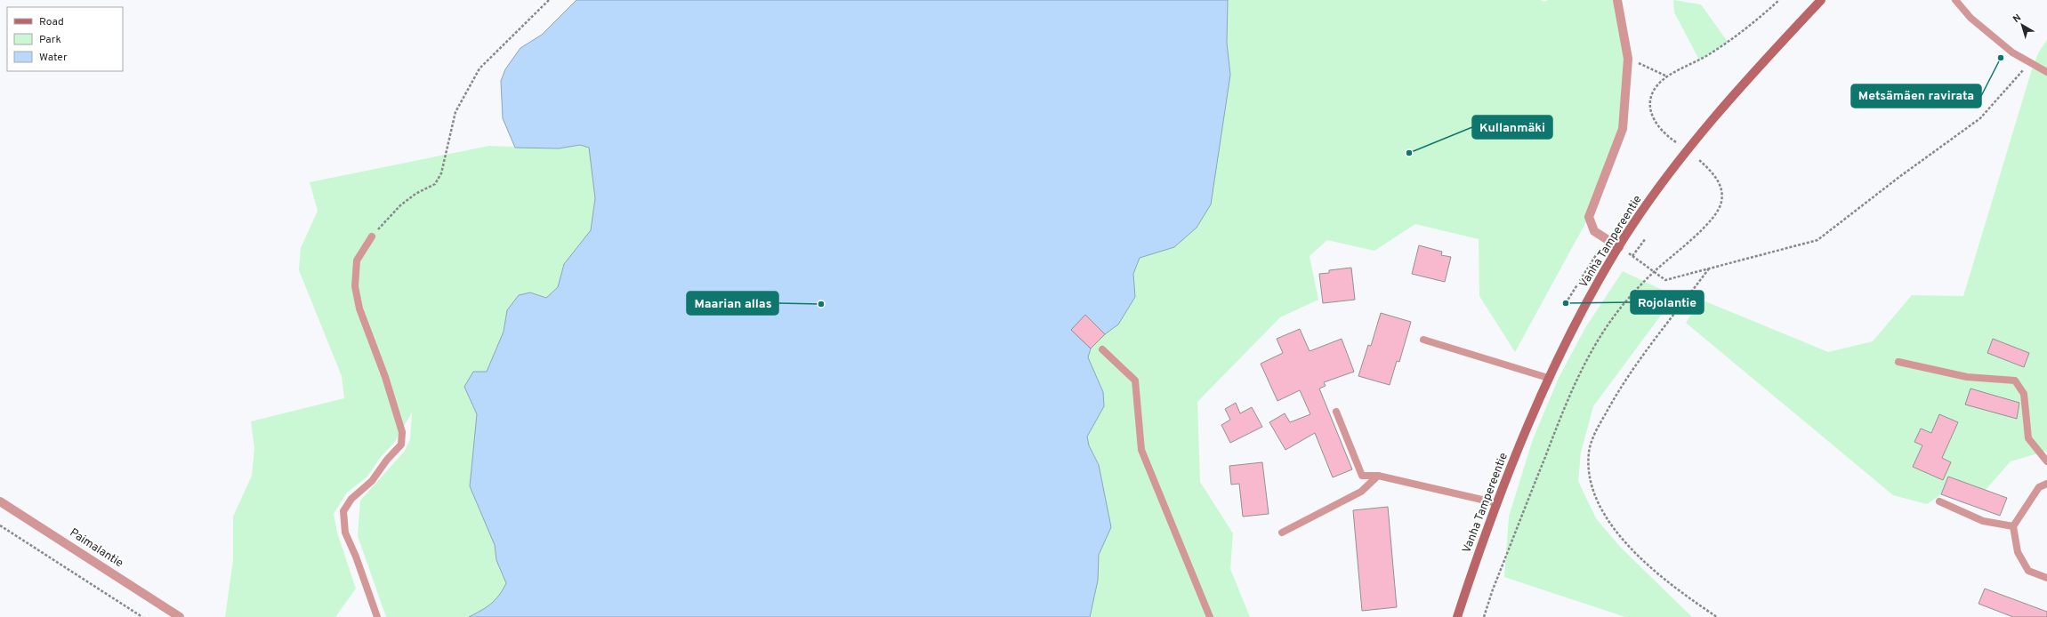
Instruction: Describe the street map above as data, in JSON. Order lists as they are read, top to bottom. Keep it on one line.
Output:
{"streets":{"main road":["Vanha Tampereentie"],"street":["Paimalantie"]},"places":["Metsämäen ravirata","Kullanmäki","Rojolantie","Maarian allas"],"legend":["Road","Park","Water"],"north":"top left"}
